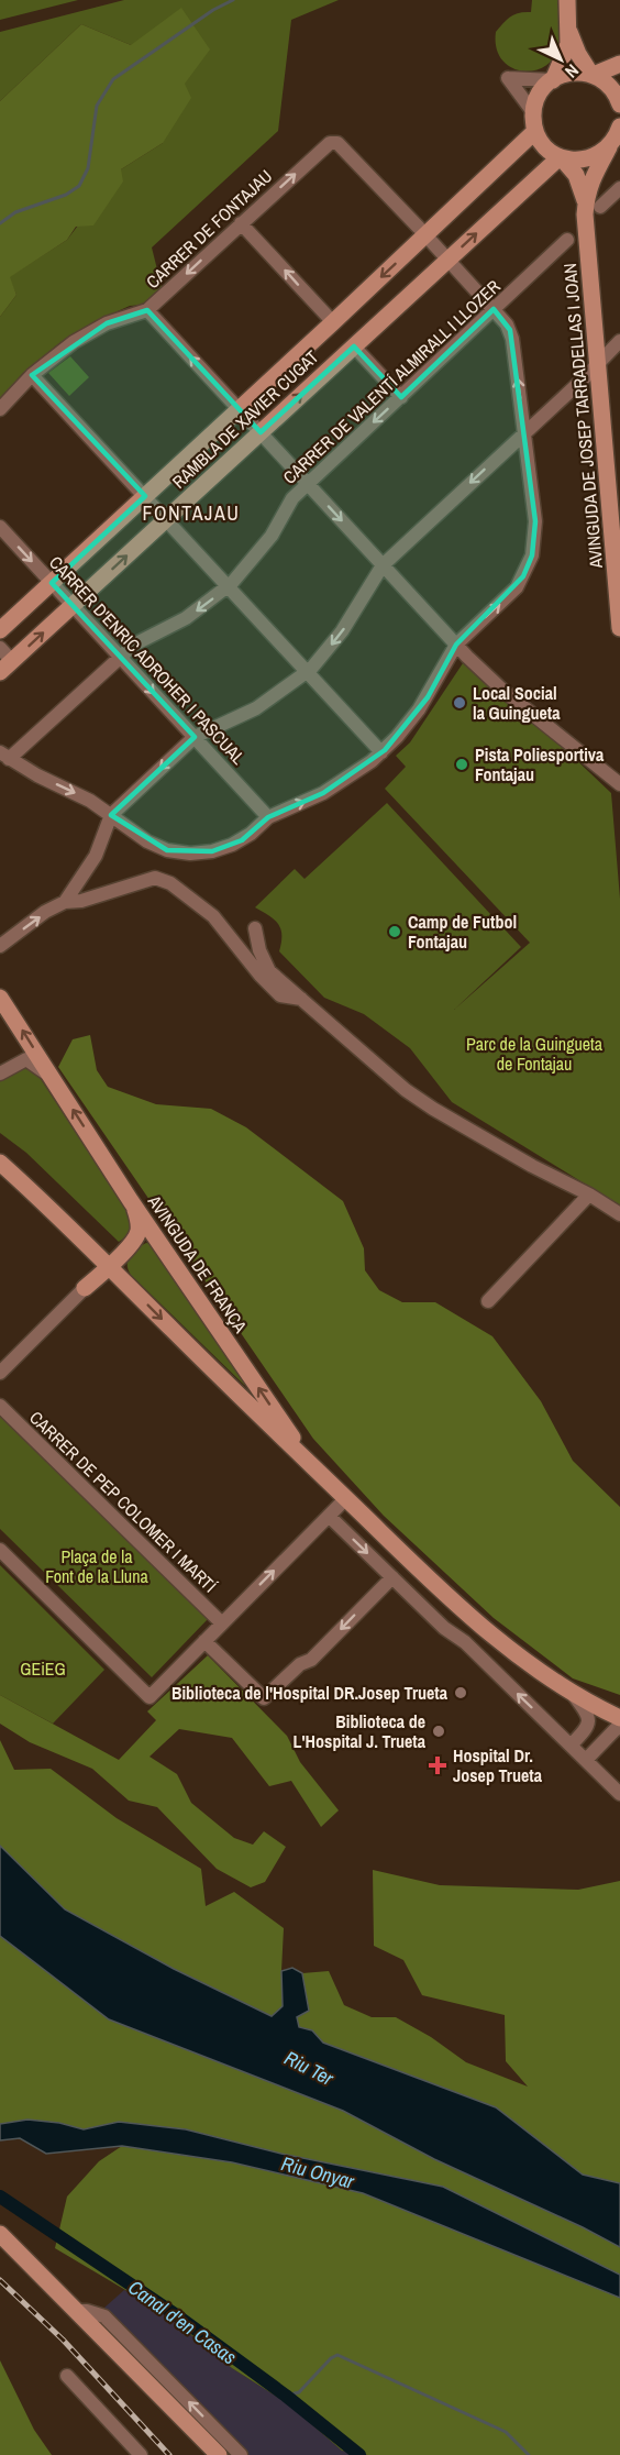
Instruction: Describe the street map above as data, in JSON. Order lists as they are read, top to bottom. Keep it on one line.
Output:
{"streets":{"main road":["AVINGUDA DE JOSEP TARRADELLAS I JOAN","RAMBLA DE XAVIER CUGAT","AVINGUDA DE FRANÇA"],"street":["CARRER DE FONTAJAU","CARRER DE VALENTÍ ALMIRALL I LLOZER","CARRER D'ENRIC ADROHER I PASCUAL","CARRER DE PEP COLOMER I MARTÍ"]},"crossings":[["CARRER DE FONTAJAU","RAMBLA DE XAVIER CUGAT"],["CARRER DE VALENTÍ ALMIRALL I LLOZER","CARRER D'ENRIC ADROHER I PASCUAL"],["AVINGUDA DE JOSEP TARRADELLAS I JOAN","RAMBLA DE XAVIER CUGAT"],["RAMBLA DE XAVIER CUGAT","CARRER D'ENRIC ADROHER I PASCUAL"]],"one_way":["CARRER D'ENRIC ADROHER I PASCUAL"],"districts":["FONTAJAU"],"water":["Riu Ter","Riu Onyar","Canal d'en Casas"],"parks":["Parc de la Guingueta de Fontajau","Plaça de la Font de la Lluna","GEiEG"],"places":{"other":["Local Social la Guingueta","Pista Poliesportiva Fontajau","Camp de Futbol Fontajau","Biblioteca de l'Hospital DR.Josep Trueta","Biblioteca de L'Hospital J. Trueta"],"health":["Hospital Dr. Josep Trueta"]},"north":"bottom right"}
